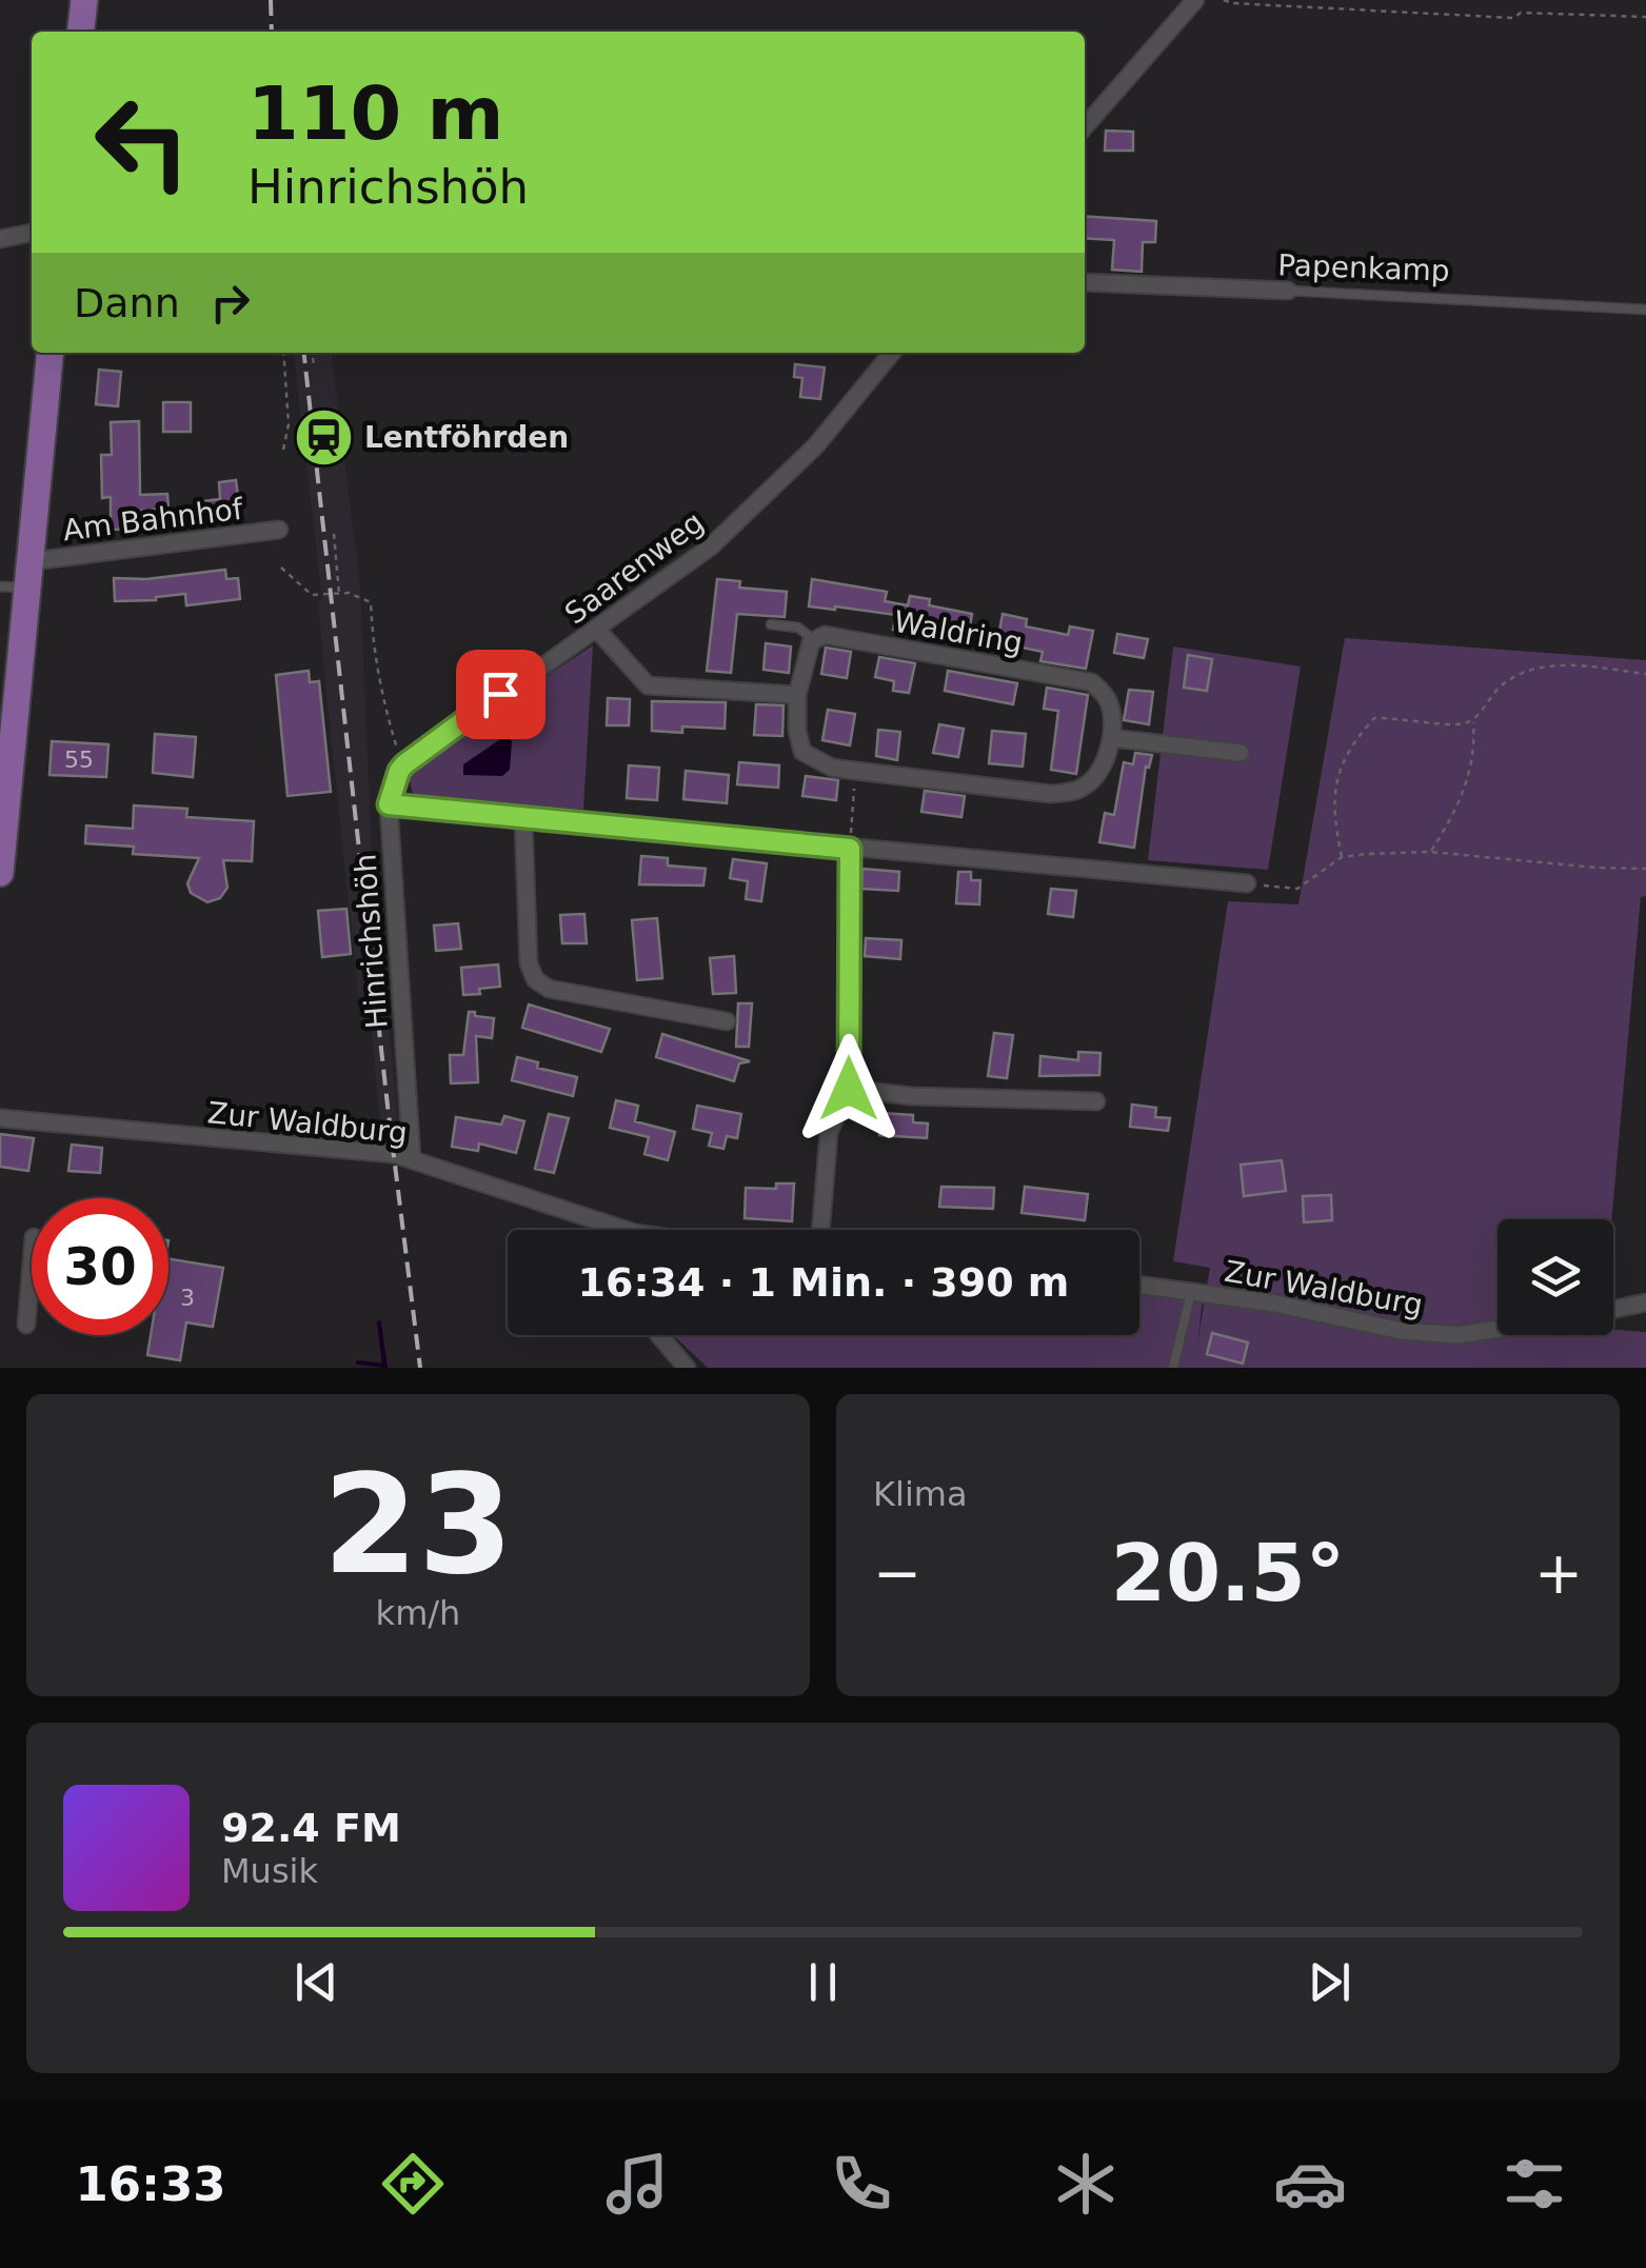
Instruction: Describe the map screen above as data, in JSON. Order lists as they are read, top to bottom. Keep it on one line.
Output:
{"streets":{"street":["Papenkamp","Am Bahnhof","Saarenweg","Waldring","Hinrichshöh","Zur Waldburg"]},"crossings":[["Hinrichshöh","Zur Waldburg"]],"places":{"station":["Lentföhrden"]},"house_numbers":["55","3"],"page":{"turn":["110 m","Hinrichshöh"],"then":"Dann","limit":"30","trip":"16:34 · 1 Min. · 390 m","tile":[["23","km/h"],"Klima"],"heat":["−","20.5°","+"],"song":["92.4 FM","Musik"],"tabs":"16:33"}}
